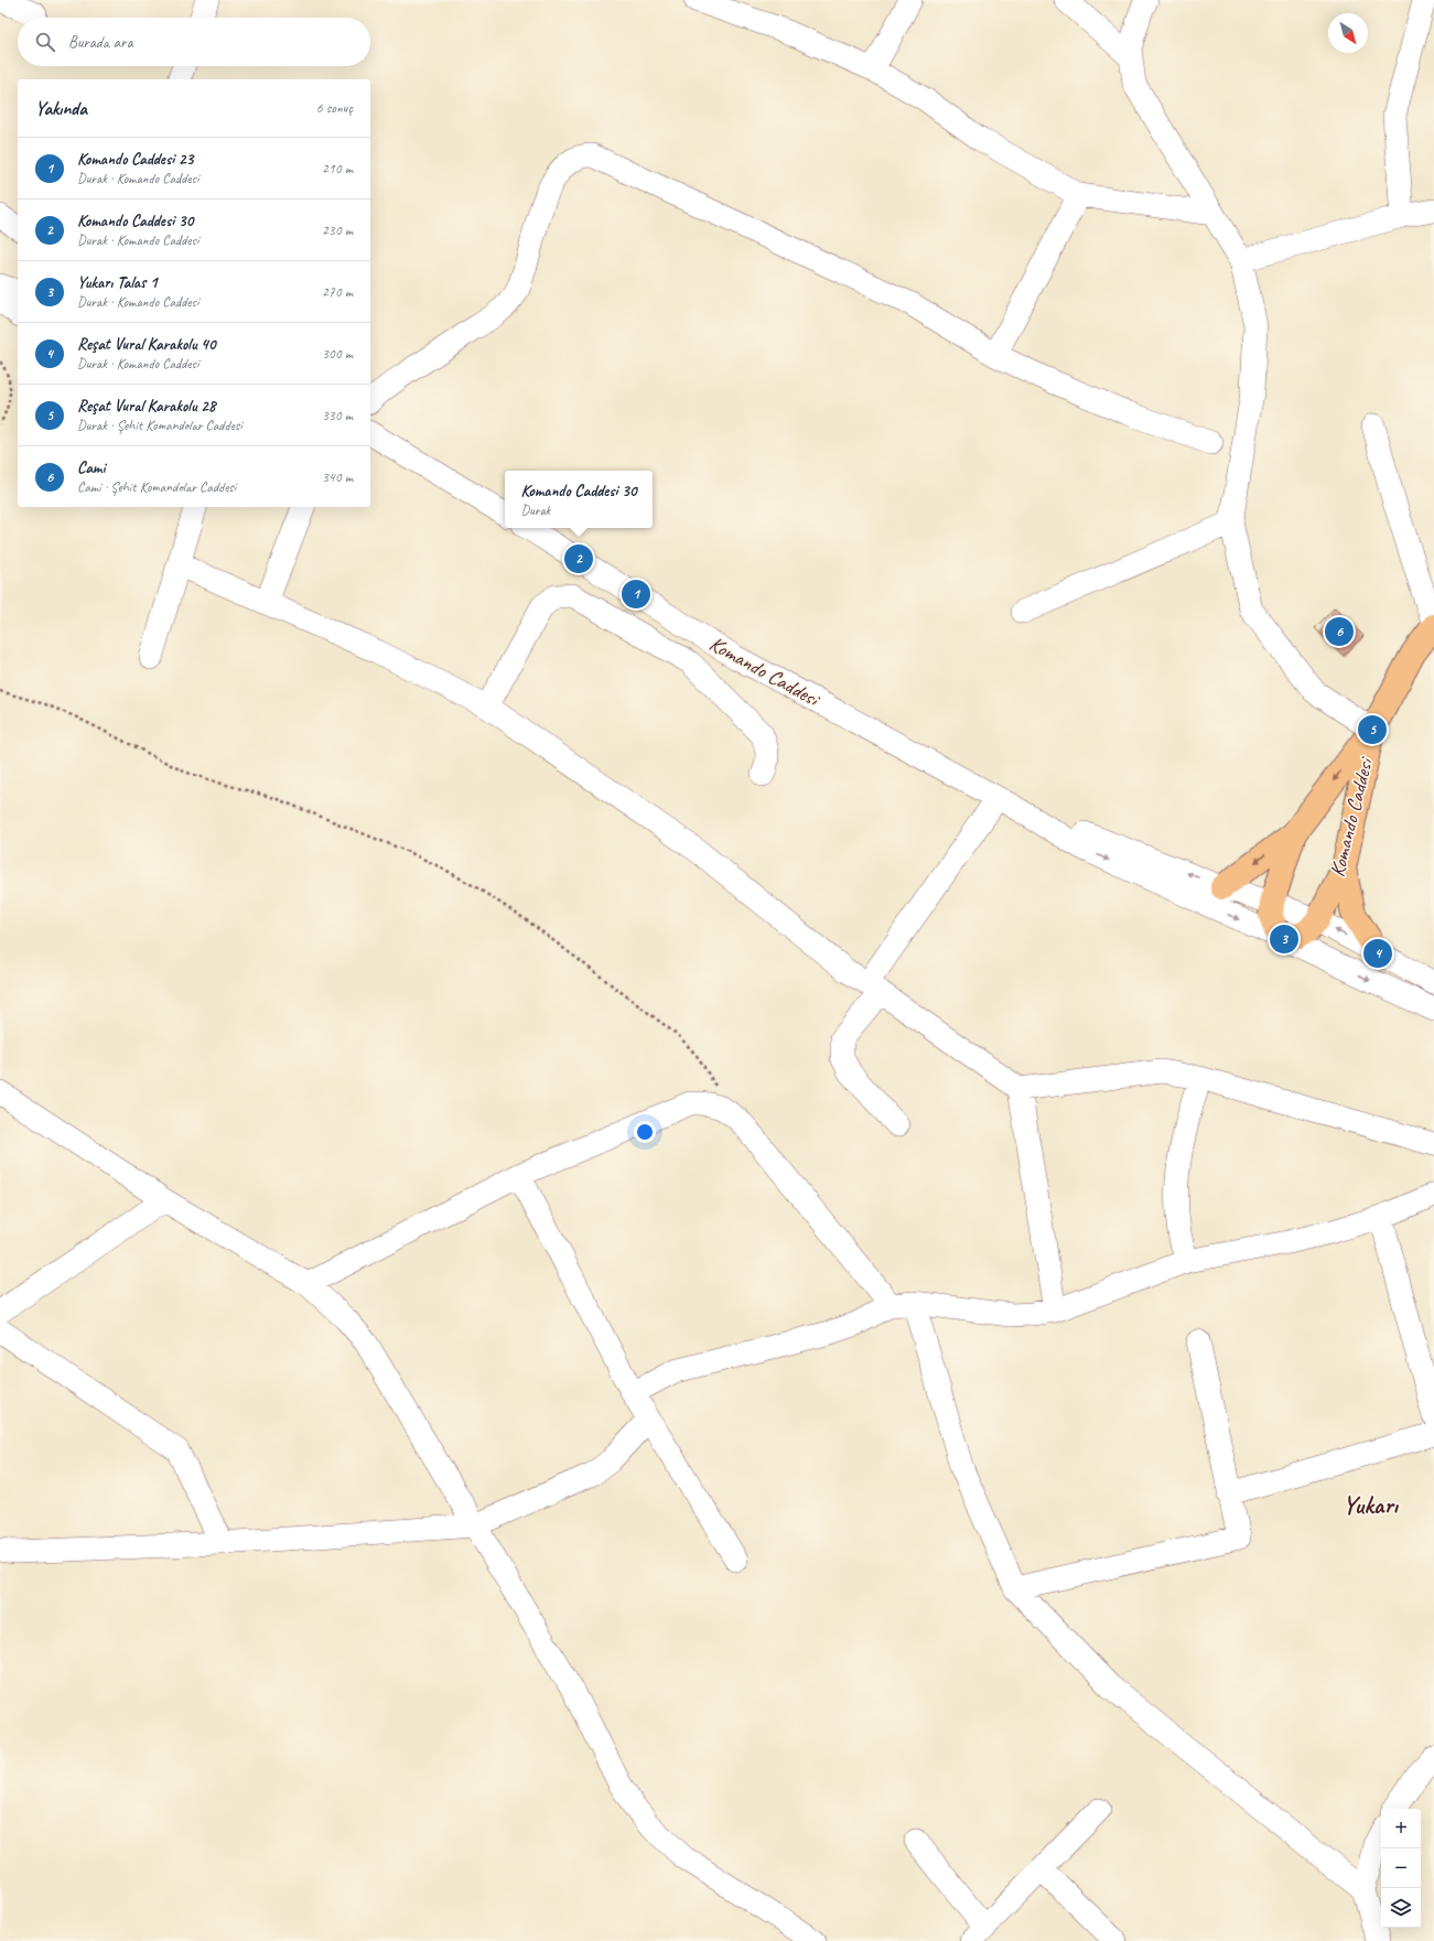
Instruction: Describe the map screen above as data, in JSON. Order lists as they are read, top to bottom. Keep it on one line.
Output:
{"streets":{"main road":["Komando Caddesi"]},"districts":["Yukarı"],"north":"bottom right","page":{"search":"Burada ara","heading":["Yakında","6 sonuç"],"list":[{"mark":"1","name":"Komando Caddesi 23","note":"Durak · Komando Caddesi","value":"210 m"},{"mark":"2","name":"Komando Caddesi 30","note":"Durak · Komando Caddesi","value":"230 m"},{"mark":"3","name":"Yukarı Talas 1","note":"Durak · Komando Caddesi","value":"270 m"},{"mark":"4","name":"Reşat Vural Karakolu 40","note":"Durak · Komando Caddesi","value":"300 m"},{"mark":"5","name":"Reşat Vural Karakolu 28","note":"Durak · Şehit Komandolar Caddesi","value":"330 m"},{"mark":"6","name":"Cami","note":"Cami · Şehit Komandolar Caddesi","value":"340 m"}],"popup":["Komando Caddesi 30","Durak"],"pins":["2","1","6","5","3","4"],"map_buttons":["+","−"]}}
